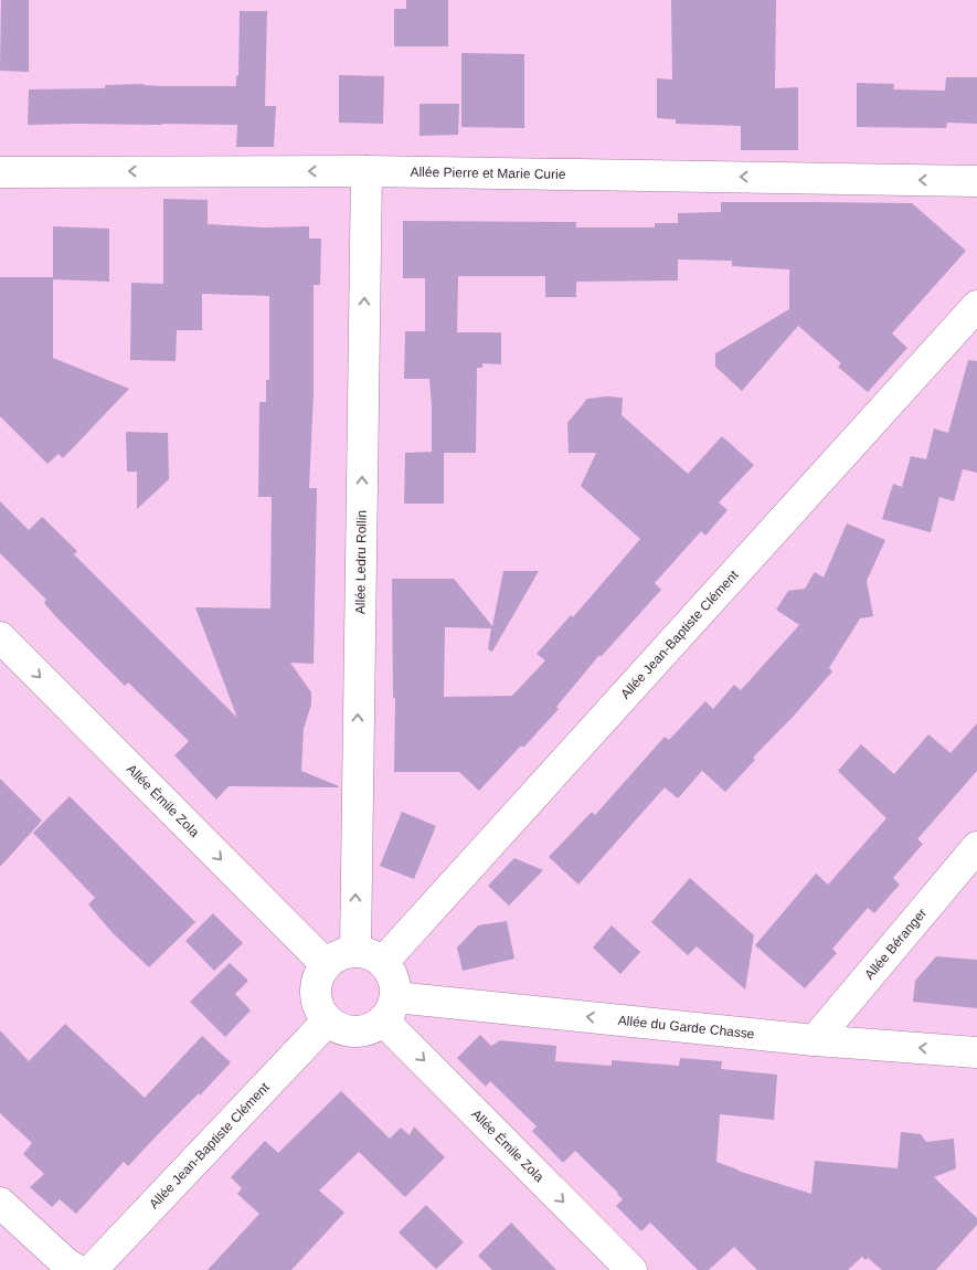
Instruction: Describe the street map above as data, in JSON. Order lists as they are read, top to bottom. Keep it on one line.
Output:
{"streets":{"street":["Allée Pierre et Marie Curie","Allée Ledru Rollin","Allée Jean-Baptiste Clément","Allée Émile Zola","Allée Béranger","Allée du Garde Chasse"]},"crossings":[["Allée Pierre et Marie Curie","Allée Ledru Rollin"],["Allée Ledru Rollin","Allée Jean-Baptiste Clément"],["Allée Ledru Rollin","Allée Émile Zola"],["Allée Ledru Rollin","Allée du Garde Chasse"],["Allée Jean-Baptiste Clément","Allée Émile Zola"],["Allée Jean-Baptiste Clément","Allée du Garde Chasse"],["Allée Émile Zola","Allée du Garde Chasse"],["Allée Béranger","Allée du Garde Chasse"]],"one_way":["Allée Pierre et Marie Curie","Allée Ledru Rollin","Allée Émile Zola","Allée du Garde Chasse"]}
